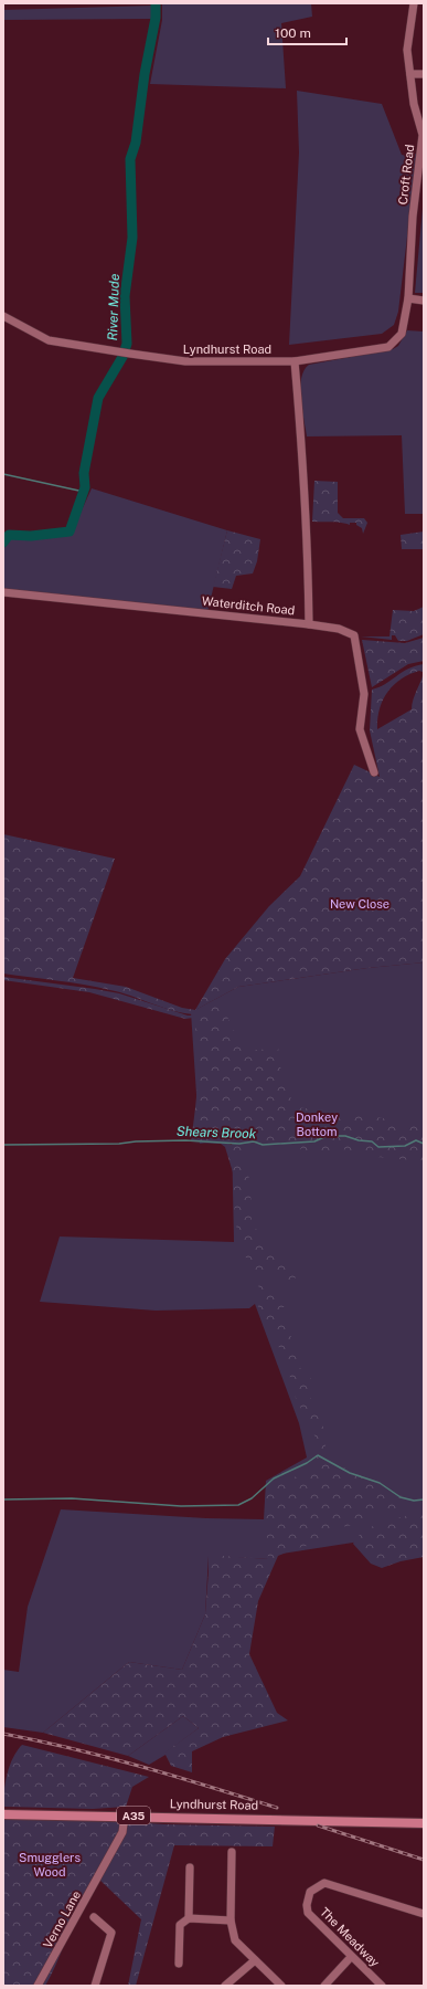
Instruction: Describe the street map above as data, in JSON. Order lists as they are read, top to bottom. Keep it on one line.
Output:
{"streets":{"main road":["Lyndhurst Road","A35"],"street":["Croft Road","Waterditch Road","Verno Lane","The Meadway"]},"crossings":[["Croft Road","Lyndhurst Road"],["Lyndhurst Road","Waterditch Road"],["Lyndhurst Road","Verno Lane"]],"water":["River Mude","Shears Brook"],"parks":["New Close","Donkey Bottom","Smugglers Wood"],"scale_bar":"100 m"}
